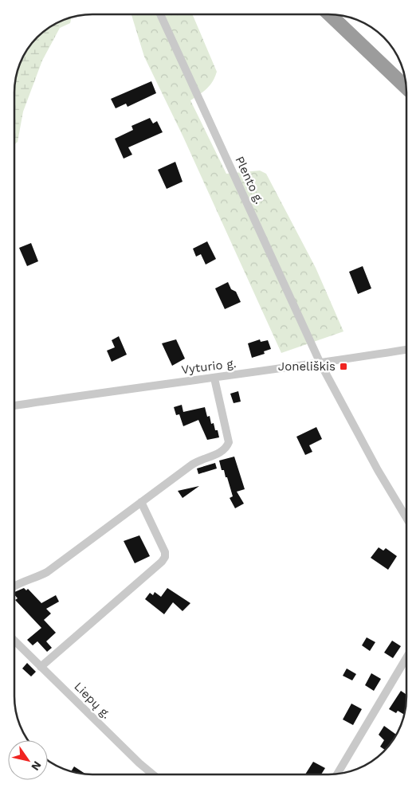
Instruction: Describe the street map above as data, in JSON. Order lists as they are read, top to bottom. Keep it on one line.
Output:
{"streets":{"street":["Plento g.","Vyturio g.","Liepų g."]},"crossings":[["Plento g.","Vyturio g."]],"places":{"transit":["Joneliškis"]},"north":"bottom right"}
